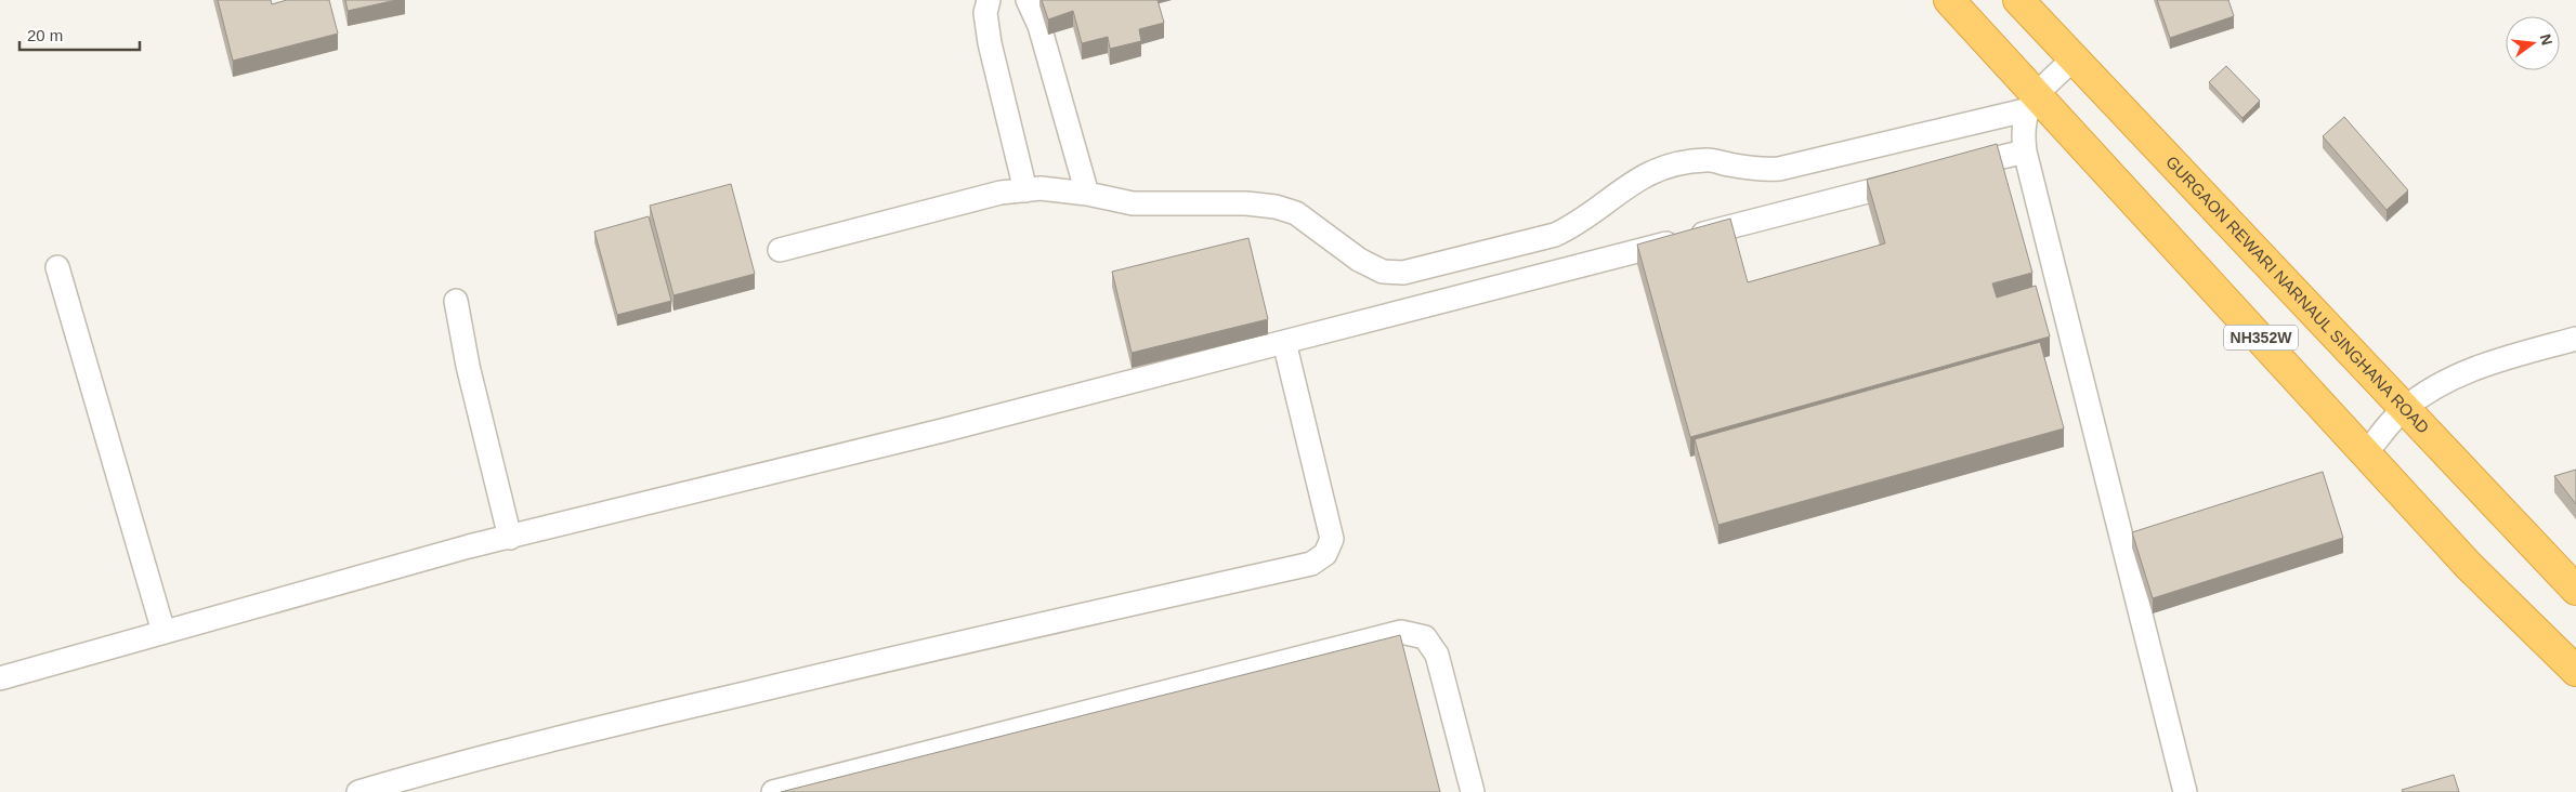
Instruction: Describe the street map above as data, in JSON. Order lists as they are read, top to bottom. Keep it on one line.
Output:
{"streets":{"highway":["GURGAON REWARI NARNAUL SINGHANA ROAD","NH352W"]},"scale_bar":"20 m","north":"right"}
